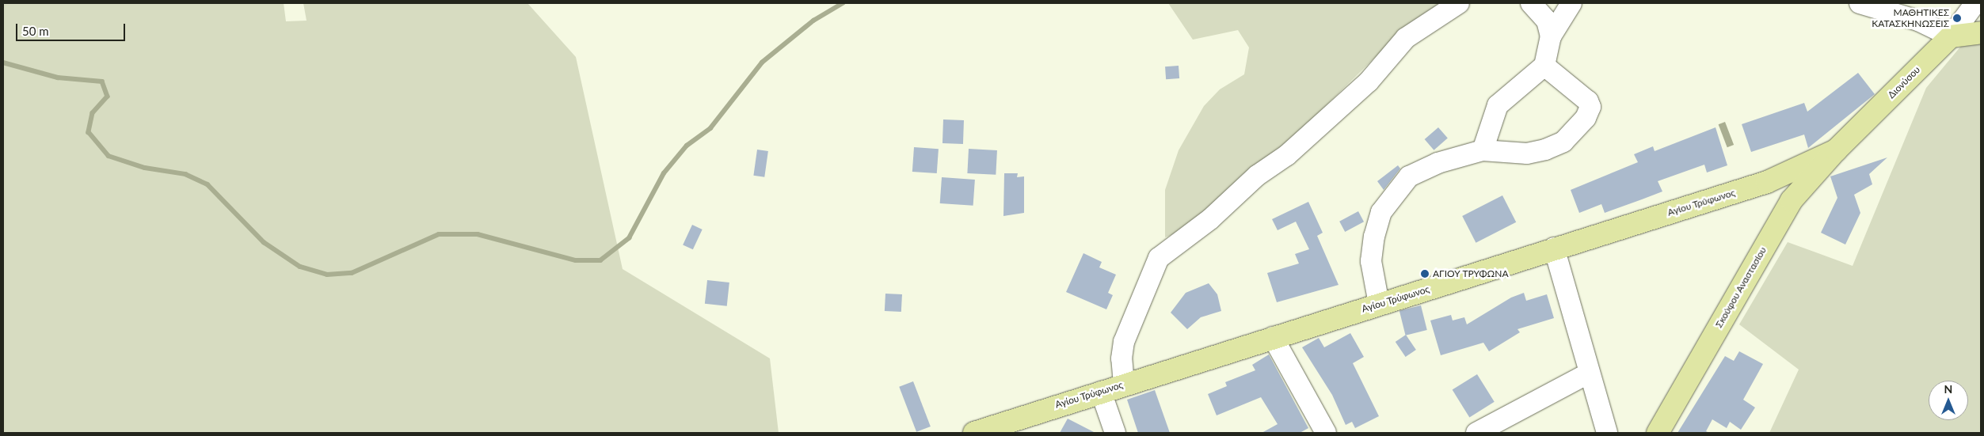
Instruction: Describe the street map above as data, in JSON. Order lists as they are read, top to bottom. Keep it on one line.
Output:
{"streets":{"main road":["Διονύσου","Αγίου Τρύφωνος","Σκούφου Αναστασίου"]},"crossings":[["Διονύσου","Αγίου Τρύφωνος"],["Διονύσου","Σκούφου Αναστασίου"],["Αγίου Τρύφωνος","Σκούφου Αναστασίου"]],"places":["ΜΑΘΗΤΙΚΕΣ ΚΑΤΑΣΚΗΝΏΣΕΙΣ","ΑΓΙΟΥ ΤΡΥΦΩΝΑ"],"scale_bar":"50 m","north":"top"}
